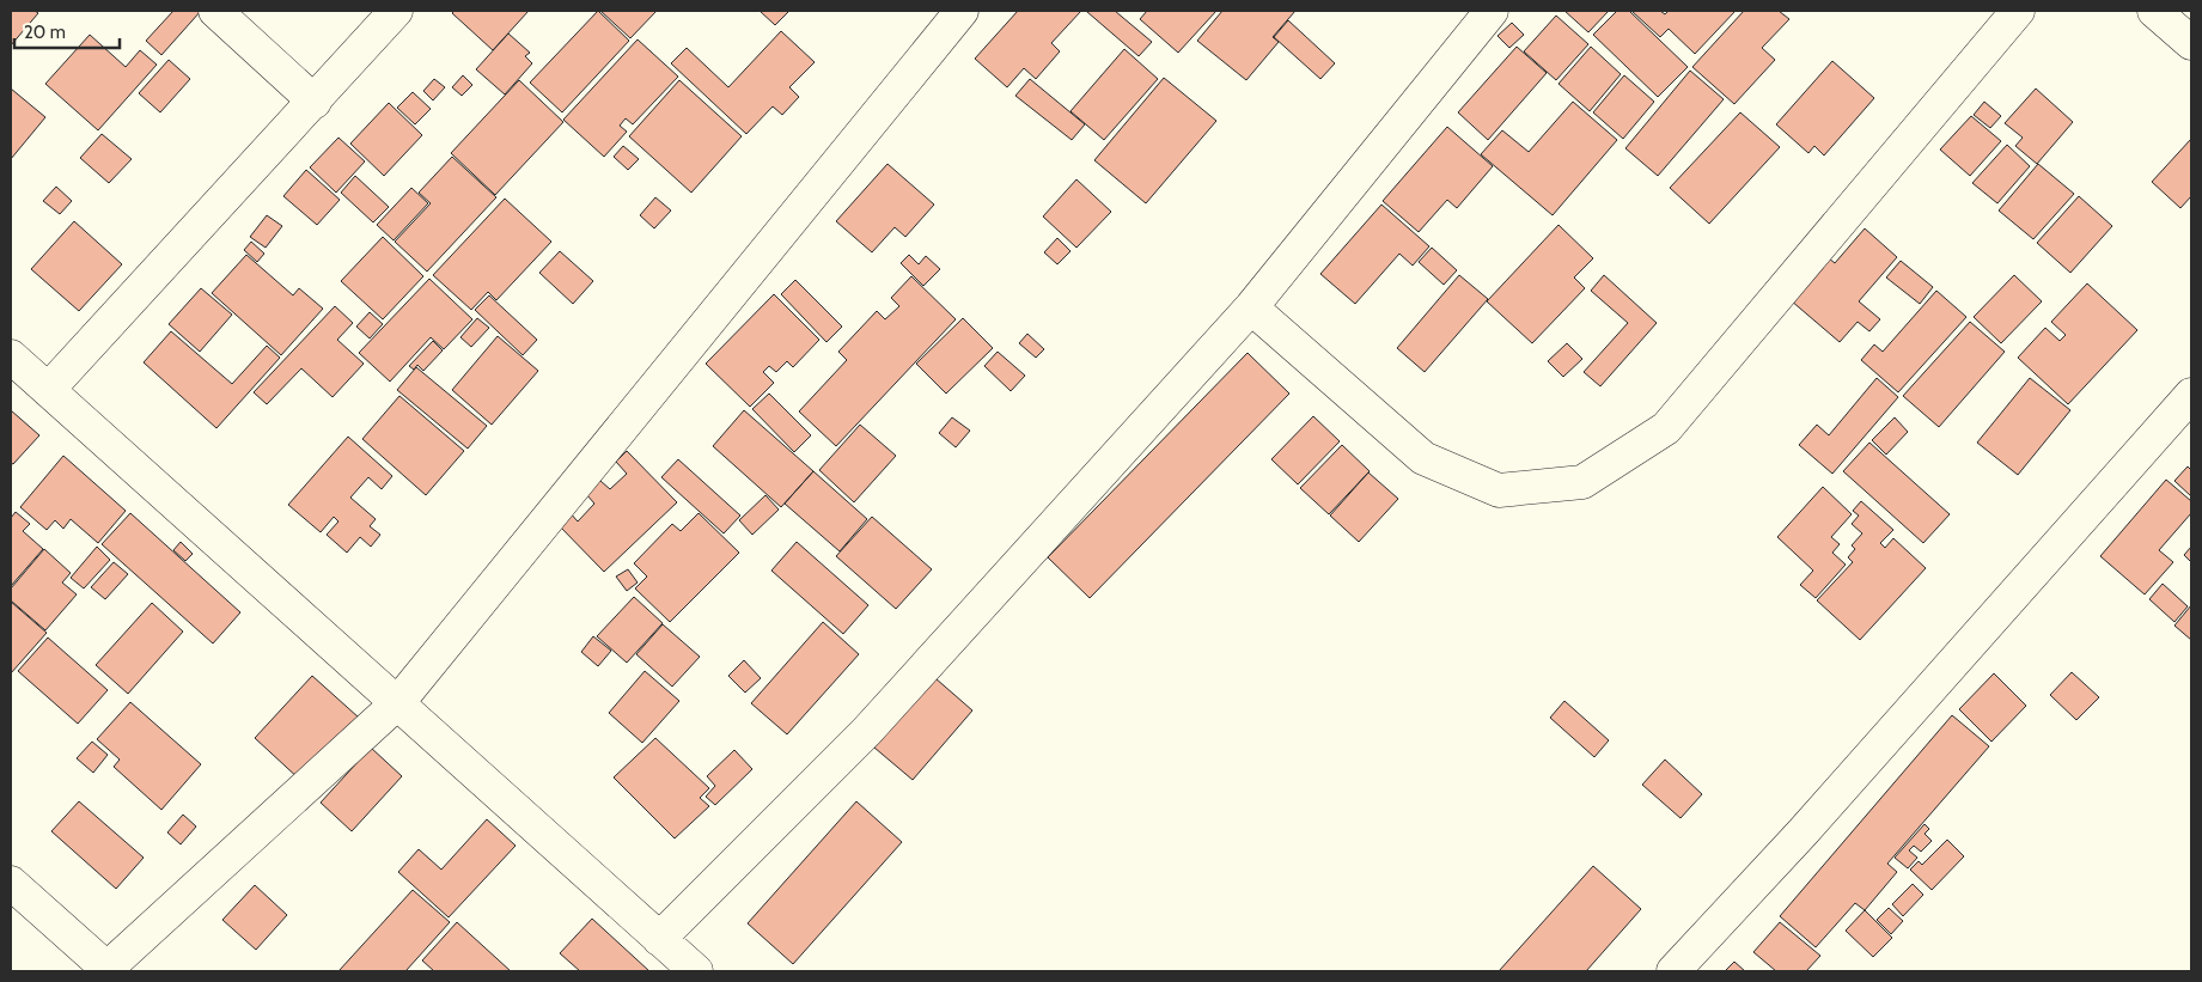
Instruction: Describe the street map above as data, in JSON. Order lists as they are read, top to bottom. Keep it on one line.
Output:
{"scale_bar":"20 m"}
